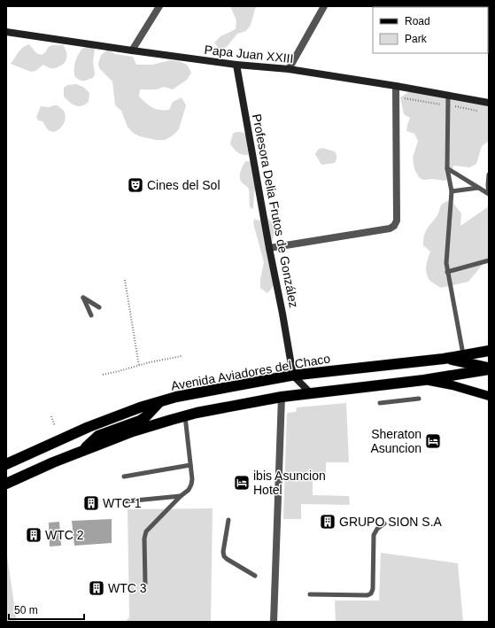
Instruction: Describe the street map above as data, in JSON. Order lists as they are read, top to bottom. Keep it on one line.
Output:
{"streets":{"highway":["Avenida Aviadores del Chaco"],"street":["Papa Juan XXIII","Profesora Delia Frutos de González"]},"crossings":[["Papa Juan XXIII","Profesora Delia Frutos de González"],["Profesora Delia Frutos de González","Avenida Aviadores del Chaco"]],"places":{"theatre":["Cines del Sol"],"hotel":["Sheraton Asuncion","ibis Asuncion Hotel"],"building":["WTC 1","GRUPO SION S.A","WTC 2","WTC 3"]},"legend":["Road","Park"],"scale_bar":"50 m"}
